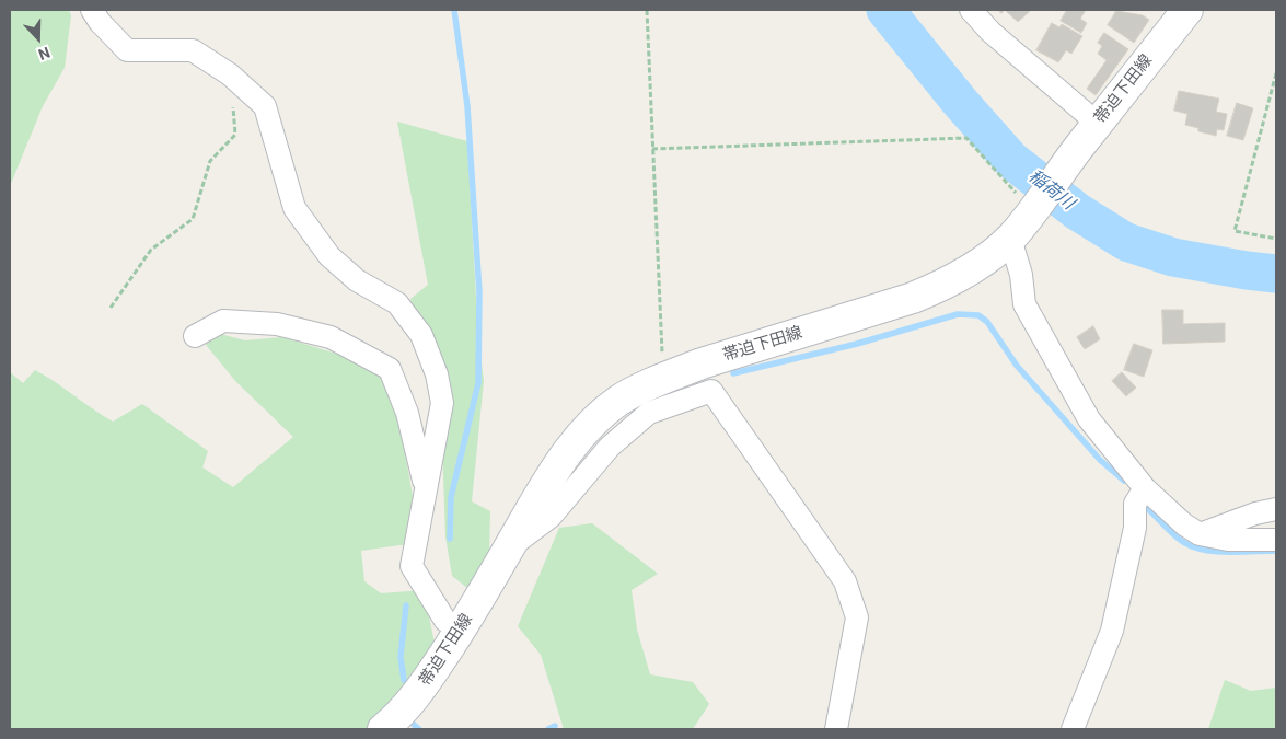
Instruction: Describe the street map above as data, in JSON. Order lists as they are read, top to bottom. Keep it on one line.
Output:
{"streets":{"main road":["帯迫下田線"]},"water":["稲荷川"],"north":"bottom"}
